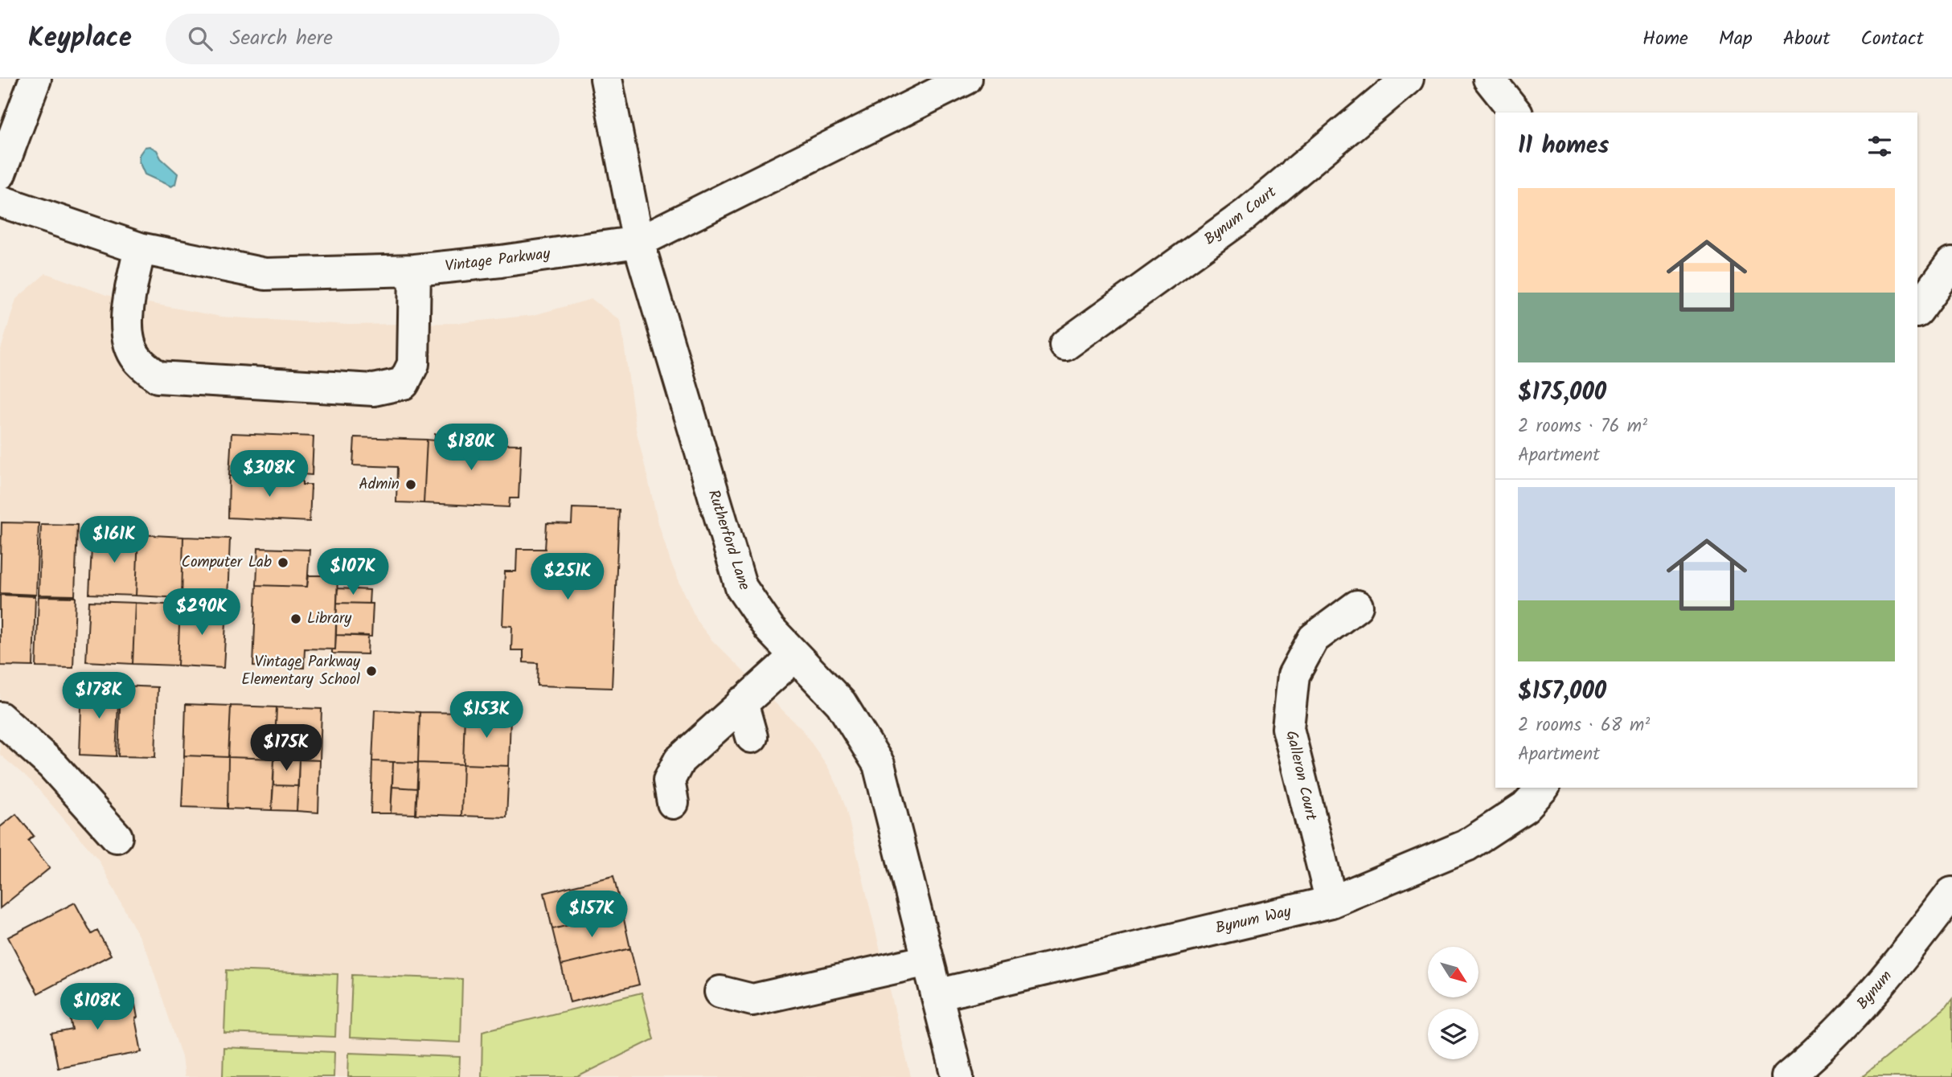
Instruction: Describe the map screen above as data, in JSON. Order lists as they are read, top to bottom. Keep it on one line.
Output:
{"streets":{"street":["Bynum Court","Vintage Parkway","Rutherford Lane","Galleron Court","Bynum Way","Bynum"]},"crossings":[["Vintage Parkway","Rutherford Lane"],["Rutherford Lane","Bynum Way"],["Galleron Court","Bynum Way"]],"places":["Admin","Computer Lab","Library","Vintage Parkway Elementary School"],"north":"bottom right","page":{"header":"Keyplace","search":"Search here","nav":["Home","Map","About","Contact"],"heading":"11 homes","list":[{"name":"$175,000","note":"2 rooms · 76 m² · Apartment"},{"name":"$157,000","note":"2 rooms · 68 m² · Apartment"}],"price":["$180K","$308K","$161K","$107K","$251K","$290K","$178K","$153K","$175K","$157K","$108K"]}}
